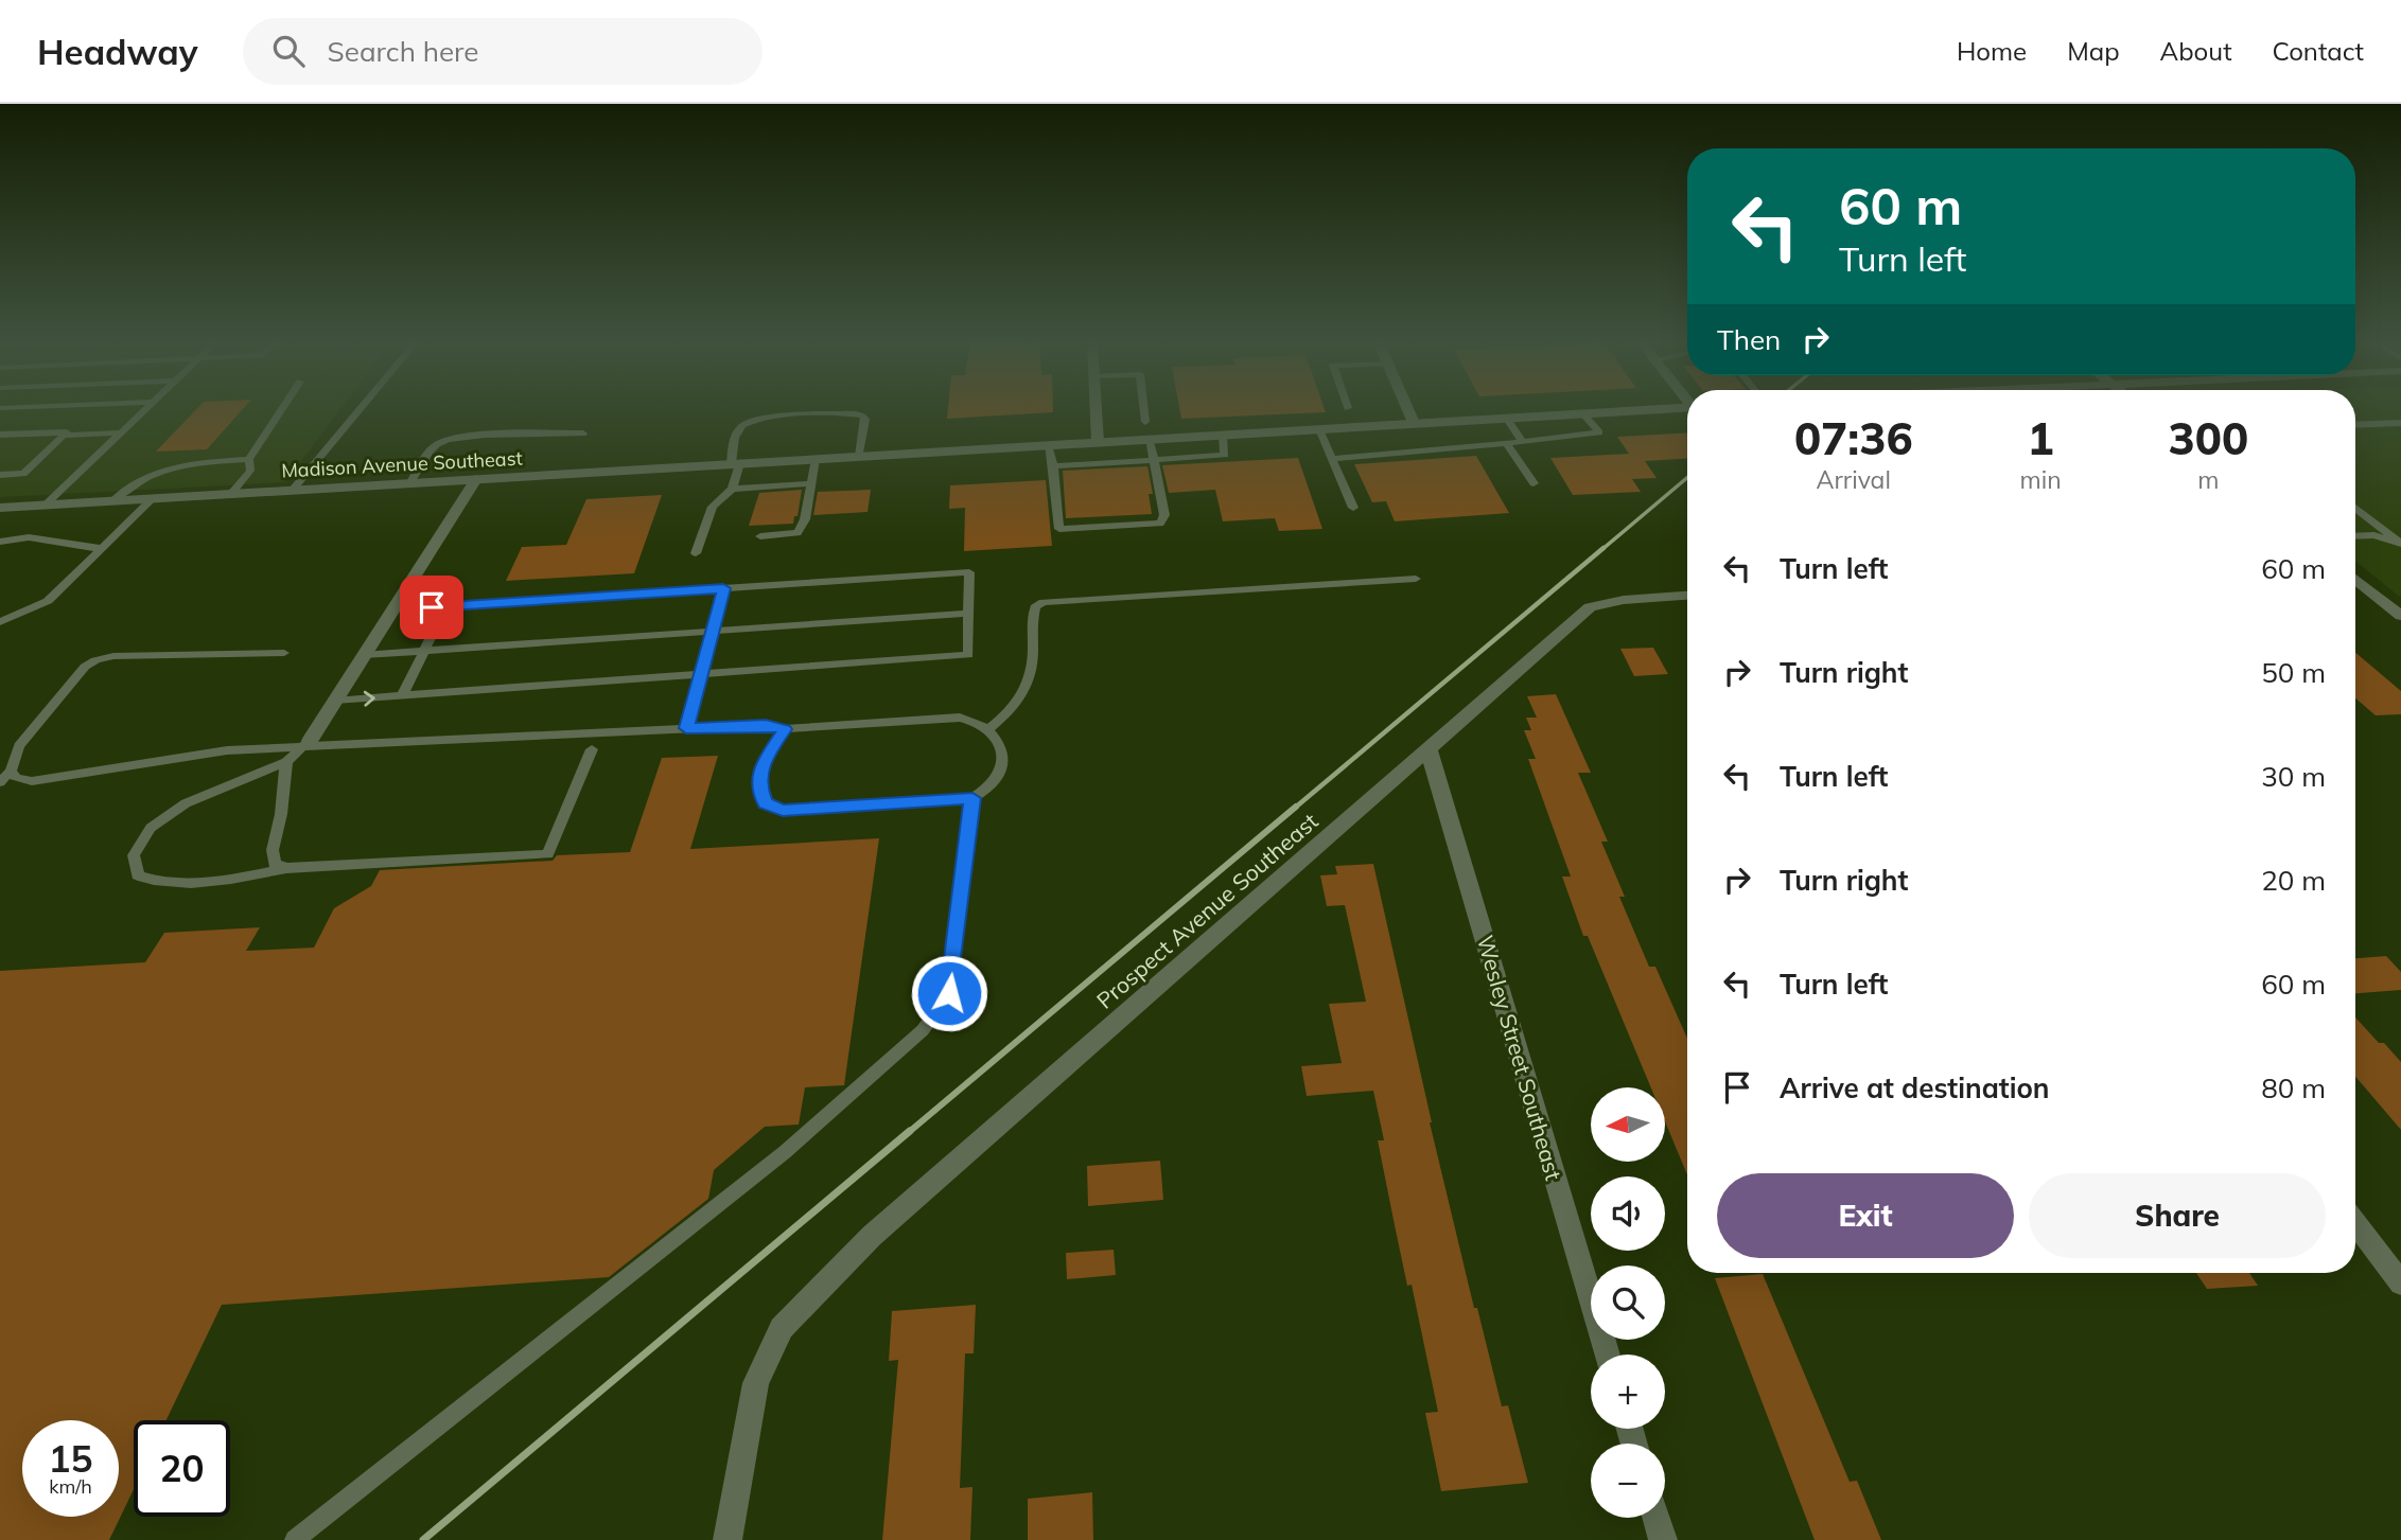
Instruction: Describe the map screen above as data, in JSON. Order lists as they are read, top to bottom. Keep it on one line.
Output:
{"streets":{"street":["Madison Avenue Southeast","Prospect Avenue Southeast","Wesley Street Southeast"]},"crossings":[["Prospect Avenue Southeast","Wesley Street Southeast"]],"north":"left","page":{"header":"Headway","search":"Search here","nav":["Home","Map","About","Contact"],"turn":["60 m","Turn left"],"then":"Then","eta":["07:36","Arrival","1","min","300","m"],"list":[{"name":"Turn left","value":"60 m"},{"name":"Turn right","value":"50 m"},{"name":"Turn left","value":"30 m"},{"name":"Turn right","value":"20 m"},{"name":"Turn left","value":"60 m"},{"name":"Arrive at destination","value":"80 m"}],"map_buttons":["+","−"],"buttons":["Exit","Share"],"speed":"15 km/h","limit":"20"}}
